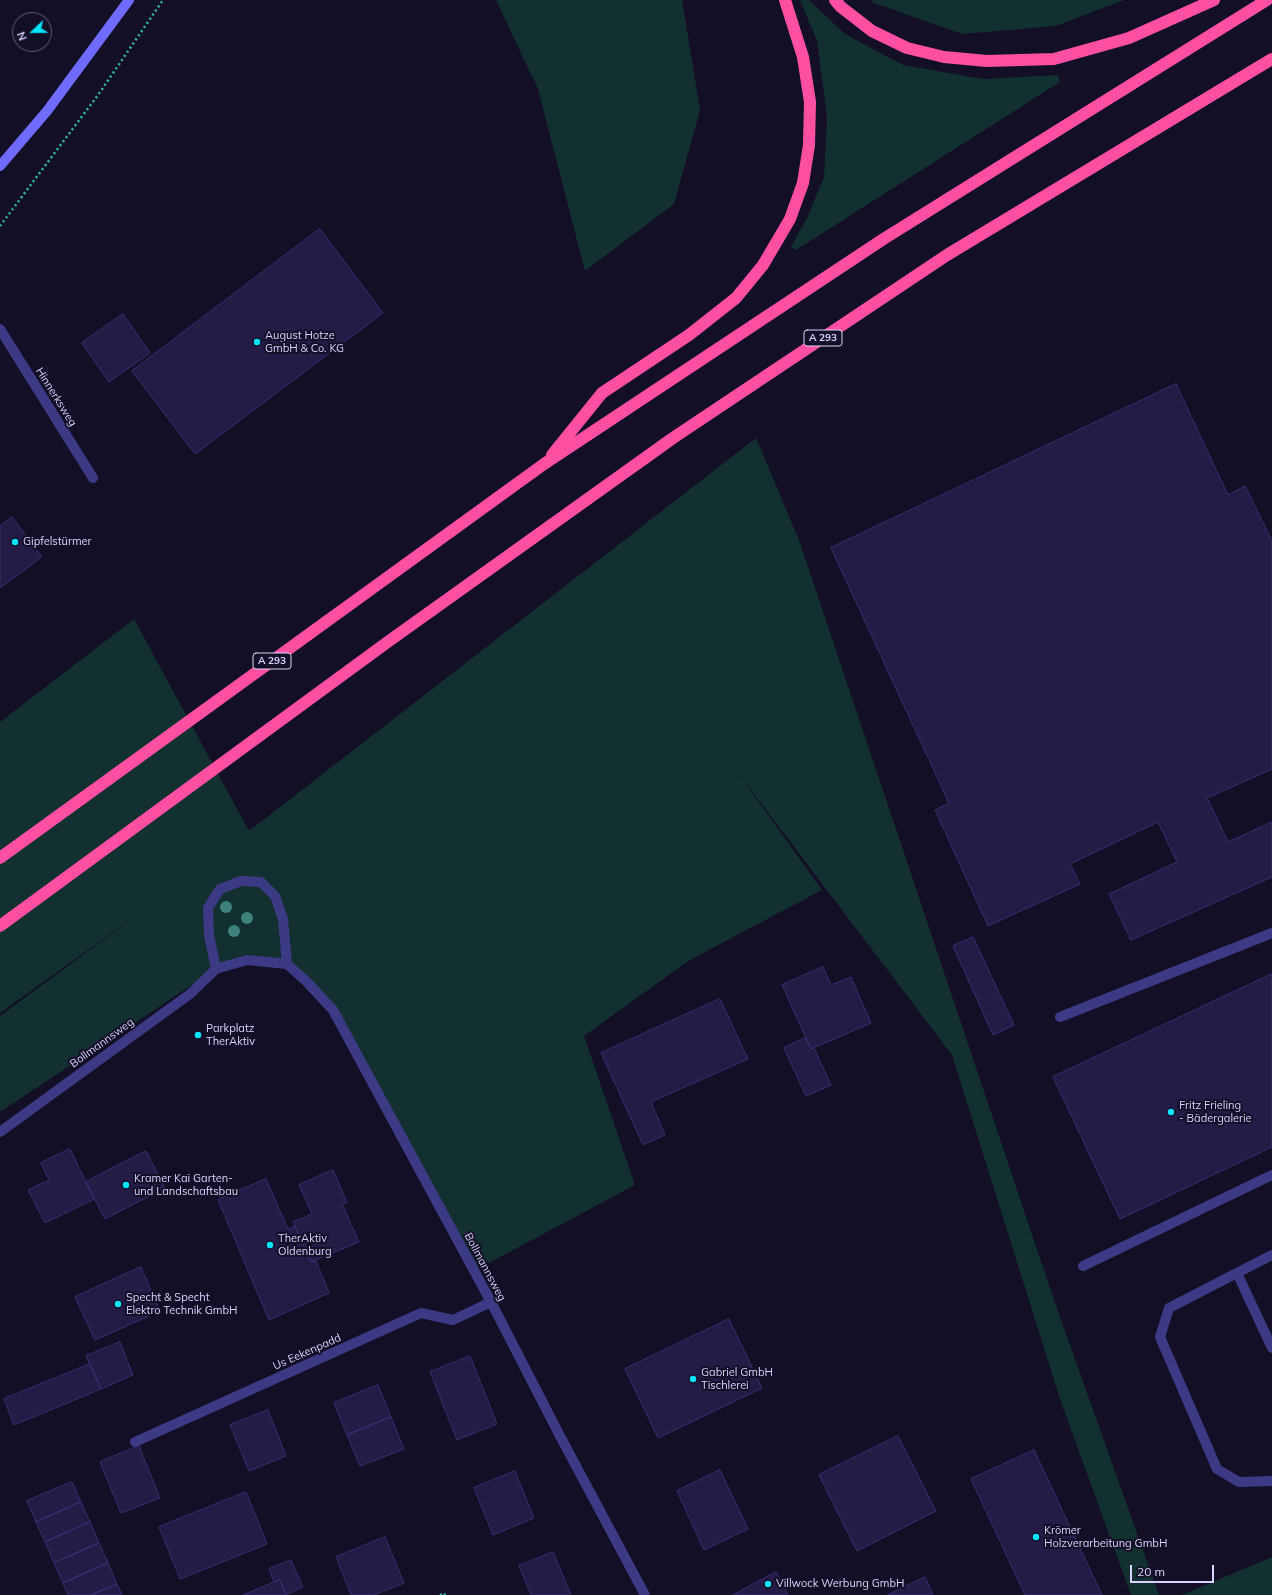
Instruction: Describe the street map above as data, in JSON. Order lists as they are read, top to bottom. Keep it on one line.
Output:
{"streets":{"highway":["A 293"],"street":["Hinnerksweg","Bollmannsweg","Us Eekenpadd"]},"crossings":[["Bollmannsweg","Us Eekenpadd"]],"places":["August Hotze GmbH & Co. KG","Gipfelstürmer","Parkplatz TherAktiv","Fritz Frieling - Bädergalerie","Kramer Kai Garten- und Landschaftsbau","TherAktiv Oldenburg","Specht & Specht Elektro Technik GmbH","Gabriel GmbH Tischlerei","Krömer Holzverarbeitung GmbH","Villwock Werbung GmbH"],"scale_bar":"20 m","north":"left"}
